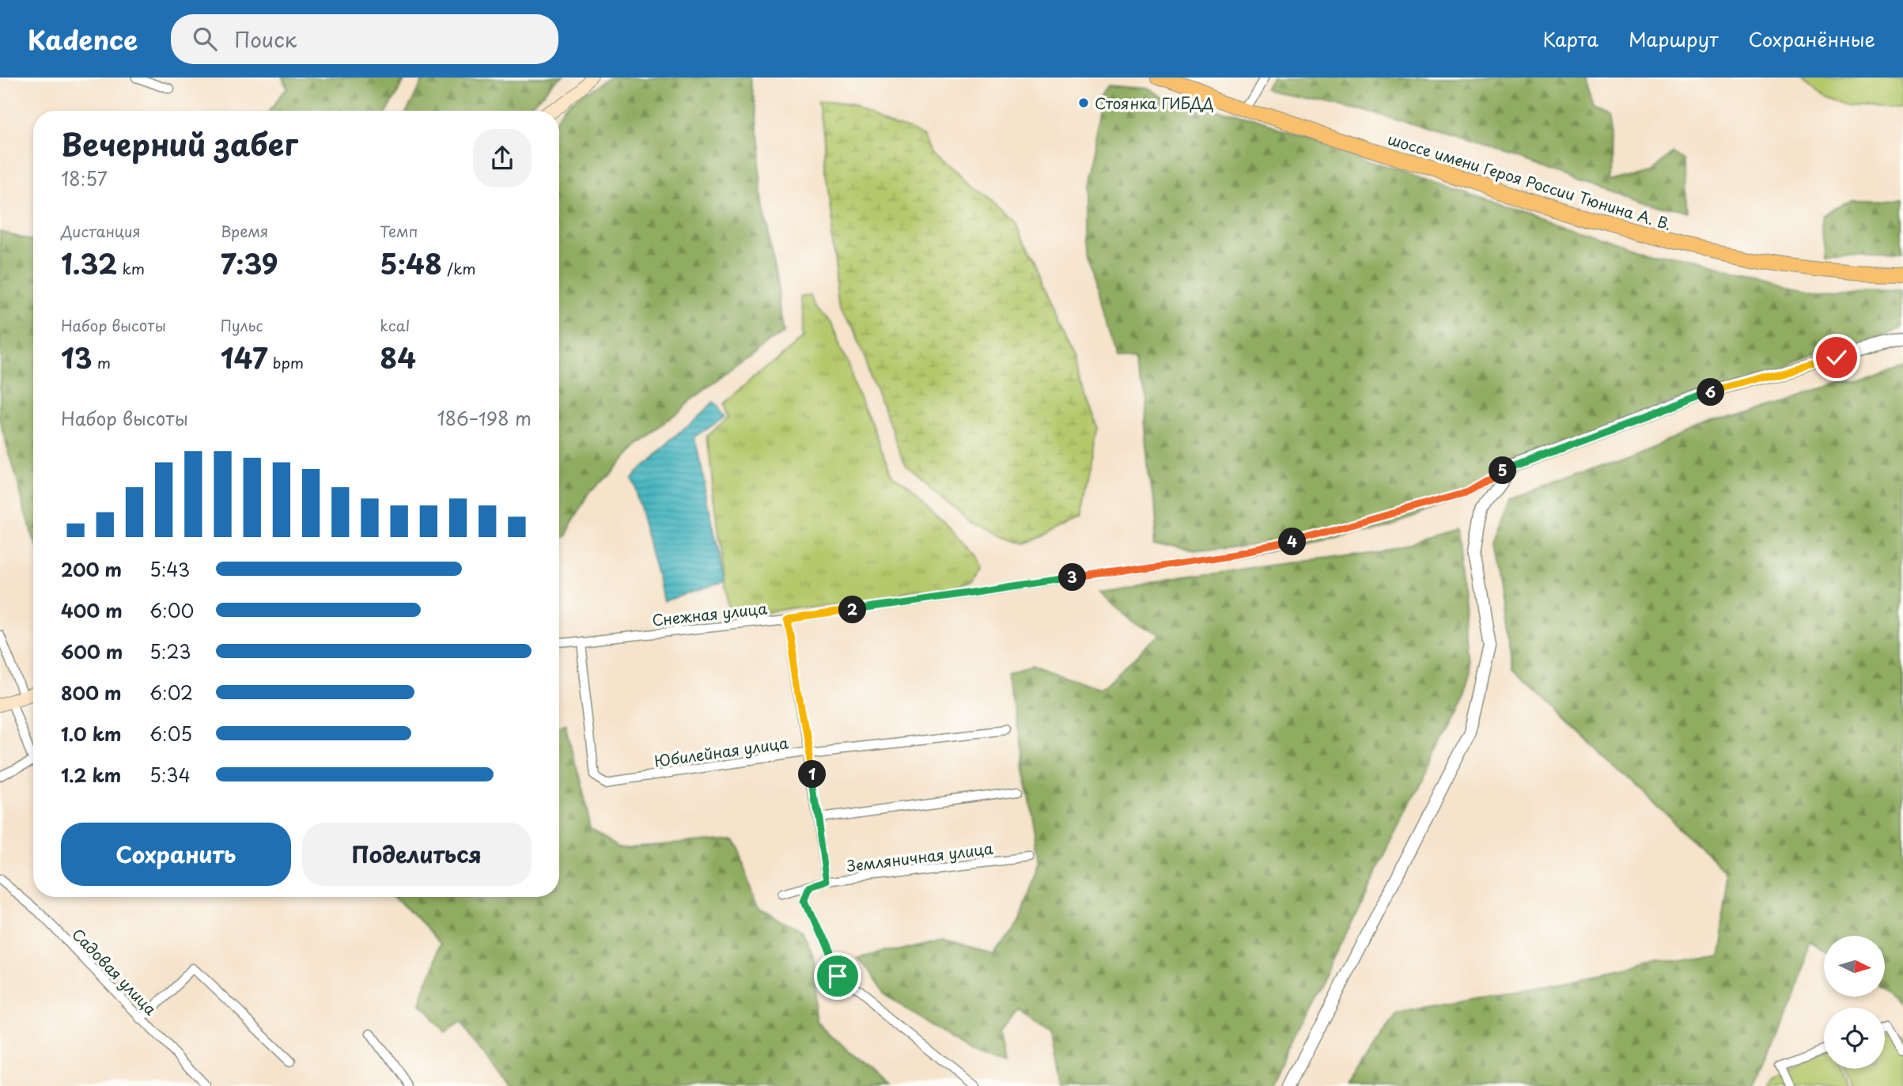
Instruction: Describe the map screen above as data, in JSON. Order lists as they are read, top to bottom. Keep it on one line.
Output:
{"streets":{"main road":["шоссе имени Героя России Тюнина А. В."],"street":["Снежная улица","Юбилейная улица","Земляничная улица","Садовая улица"]},"crossings":[["Снежная улица","Юбилейная улица"]],"places":["Стоянка ГИБДД"],"north":"right","page":{"header":"Kadence","search":"Поиск","nav":["Карта","Маршрут","Сохранённые"],"heading":["Вечерний забег","18:57"],"stats":[["Дистанция","1.32 km"],["Время","7:39"],["Темп","5:48 /km"],["Набор высоты","13 m"],["Пульс","147 bpm"],["kcal","84"]],"pins":["6","5","4","3","2","1"],"chart":["Набор высоты","186–198 m"],"list":[{"name":"200 m","note":"5:43"},{"name":"400 m","note":"6:00"},{"name":"600 m","note":"5:23"},{"name":"800 m","note":"6:02"},{"name":"1.0 km","note":"6:05"},{"name":"1.2 km","note":"5:34"}],"buttons":["Сохранить","Поделиться"]}}
